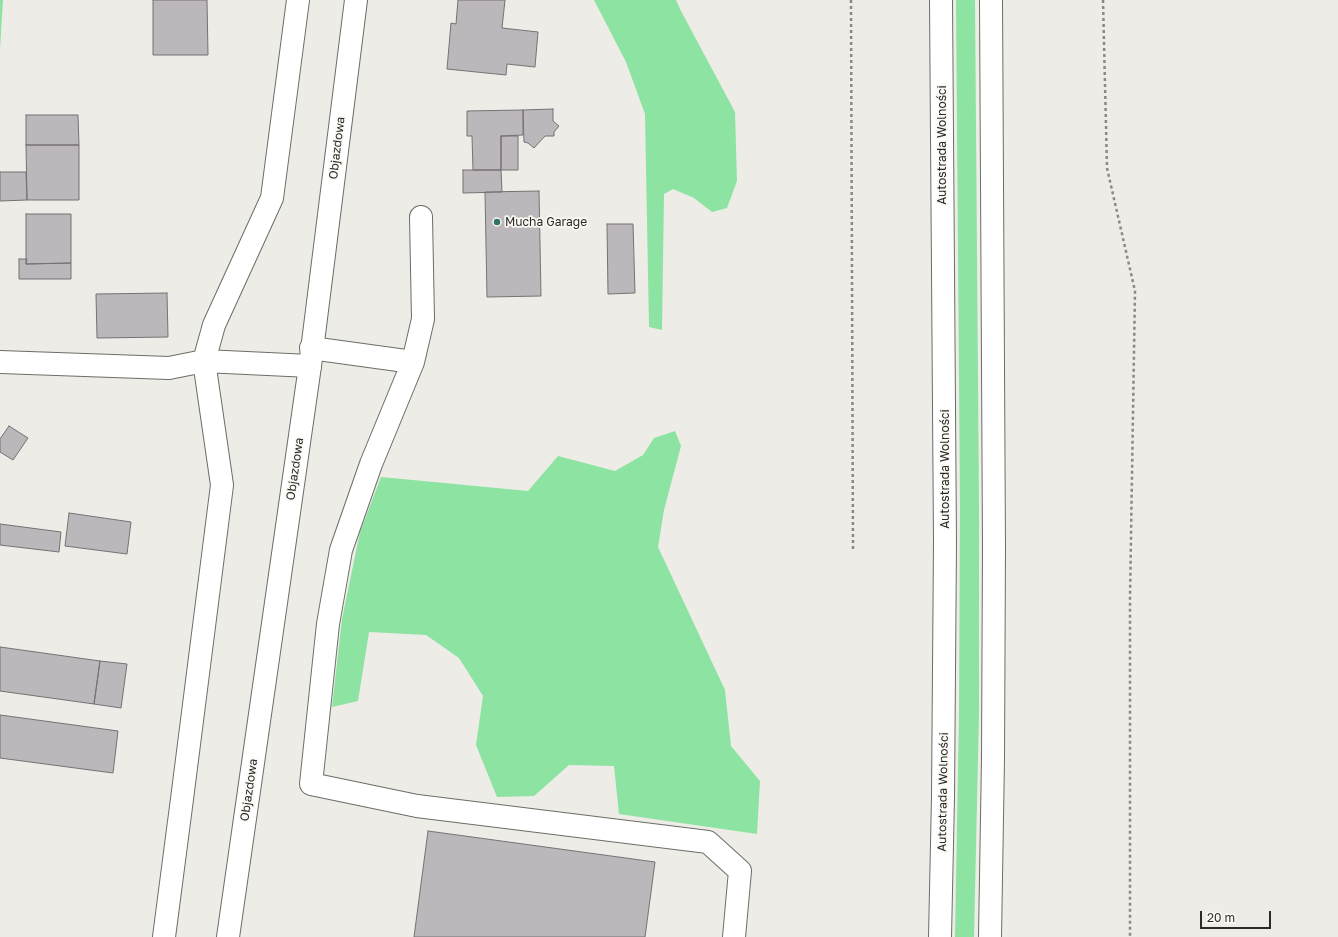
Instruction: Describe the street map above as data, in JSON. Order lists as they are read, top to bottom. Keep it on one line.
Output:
{"streets":{"main road":["Autostrada Wolności","Objazdowa"]},"places":["Mucha Garage"],"scale_bar":"20 m"}
